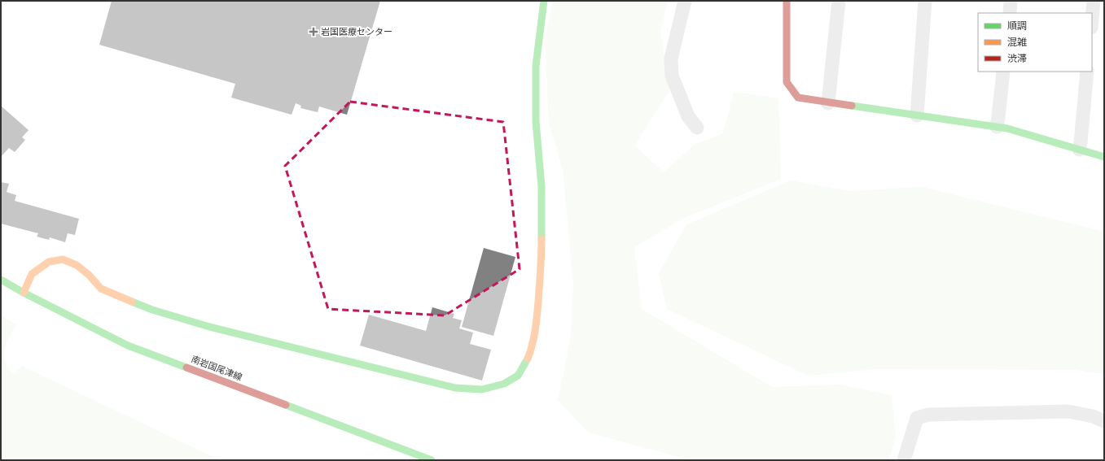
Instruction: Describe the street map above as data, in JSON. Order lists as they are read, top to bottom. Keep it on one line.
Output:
{"streets":{"street":["南岩国尾津線"]},"places":{"health":["岩国医療センター"]},"legend":["順調","混雑","渋滞"]}
